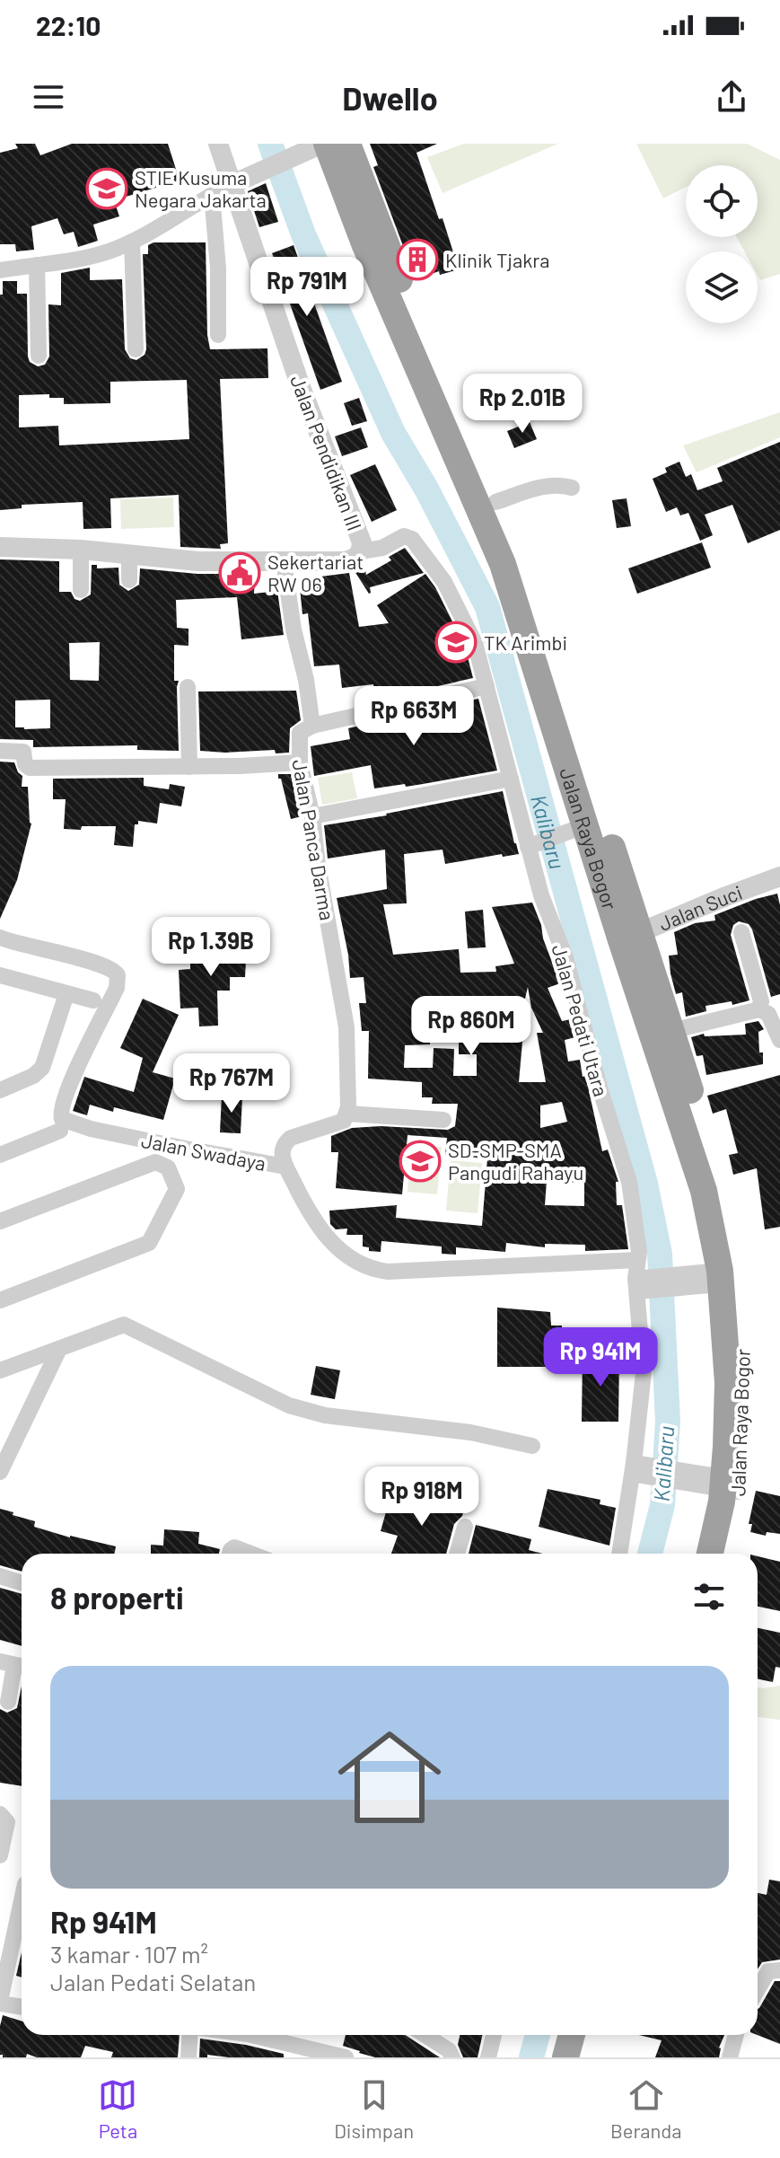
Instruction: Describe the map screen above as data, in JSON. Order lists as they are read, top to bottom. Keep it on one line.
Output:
{"streets":{"highway":["Jalan Raya Bogor"],"street":["Jalan Pendidikan III","Jalan Panca Darma","Jalan Suci","Jalan Pedati Utara","Jalan Swadaya"]},"crossings":[["Jalan Pendidikan III","Jalan Pedati Utara"],["Jalan Raya Bogor","Jalan Suci"]],"water":["Kalibaru"],"places":{"school or university":["STIE Kusuma Negara Jakarta","TK Arimbi","SD-SMP-SMA Pangudi Rahayu"],"building":["Klinik Tjakra"],"public building":["Sekertariat RW 06"]},"page":{"status":"22:10","header":"Dwello","price":["Rp 791M","Rp 2.01B","Rp 663M","Rp 1.39B","Rp 860M","Rp 767M","Rp 941M","Rp 918M"],"heading":"8 properti","list":[{"name":"Rp 941M","note":"3 kamar · 107 m² · Jalan Pedati Selatan"}],"tabs":["Peta","Disimpan","Beranda"]}}
